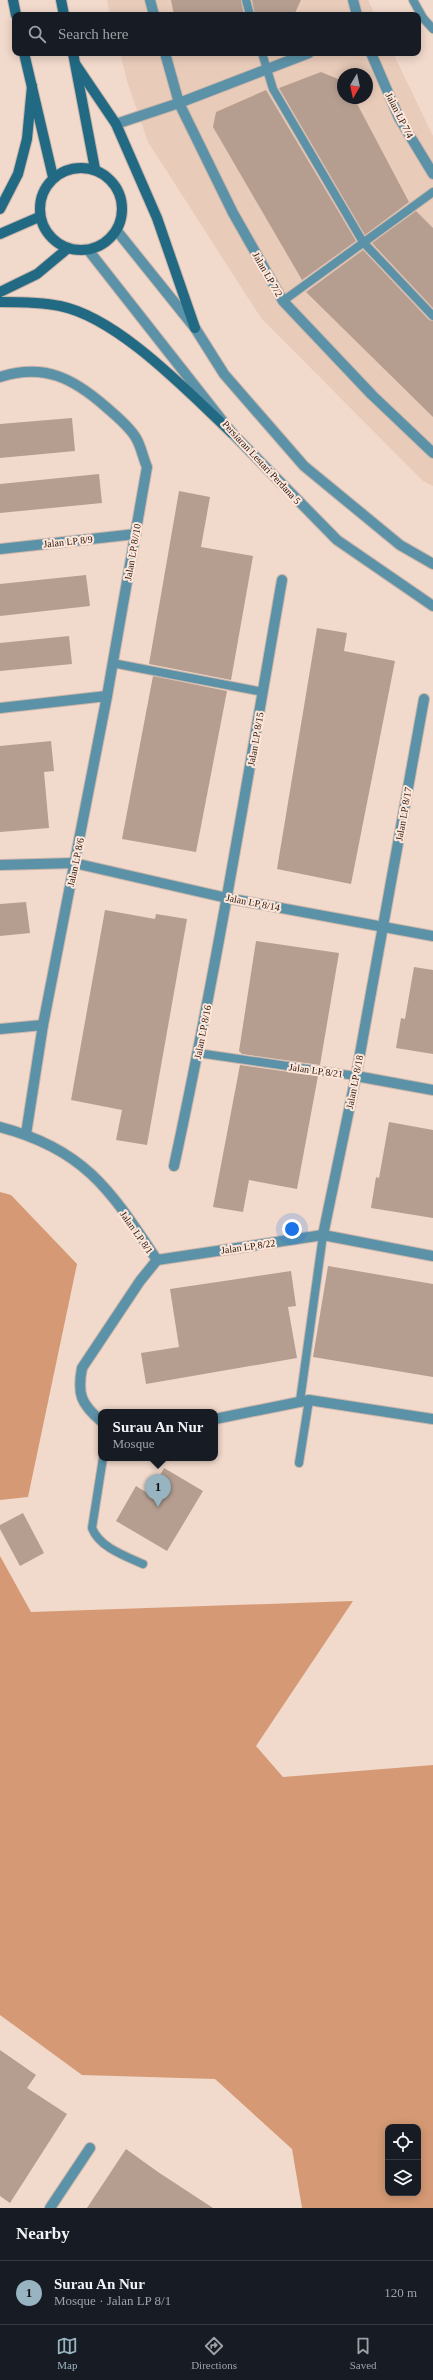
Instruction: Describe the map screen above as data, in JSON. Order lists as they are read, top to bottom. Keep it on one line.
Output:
{"streets":{"street":["Jalan LP 7/4","Jalan LP 7/2","Persiaran Lestari Perdana 5","Jalan LP 8/9","Jalan LP 8//10","Jalan LP 8/15","Jalan LP 8/17","Jalan LP 8/6","Jalan LP 8/14","Jalan LP 8/16","Jalan LP 8/21","Jalan LP 8/18","Jalan LP 8/1","Jalan LP 8/22"]},"crossings":[["Jalan LP 8/9","Jalan LP 8//10"],["Jalan LP 8//10","Jalan LP 8/6"],["Jalan LP 8/15","Jalan LP 8/14"],["Jalan LP 8/15","Jalan LP 8/16"],["Jalan LP 8/17","Jalan LP 8/14"],["Jalan LP 8/17","Jalan LP 8/18"],["Jalan LP 8/6","Jalan LP 8/14"],["Jalan LP 8/6","Jalan LP 8/1"],["Jalan LP 8/14","Jalan LP 8/16"],["Jalan LP 8/14","Jalan LP 8/18"],["Jalan LP 8/16","Jalan LP 8/21"],["Jalan LP 8/21","Jalan LP 8/18"],["Jalan LP 8/18","Jalan LP 8/22"],["Jalan LP 8/1","Jalan LP 8/22"]],"north":"bottom","page":{"search":"Search here","popup":["Surau An Nur","Mosque"],"pins":"1","heading":"Nearby","list":[{"mark":"1","name":"Surau An Nur","note":"Mosque · Jalan LP 8/1","value":"120 m"}],"nav":["Map","Directions","Saved"]}}
